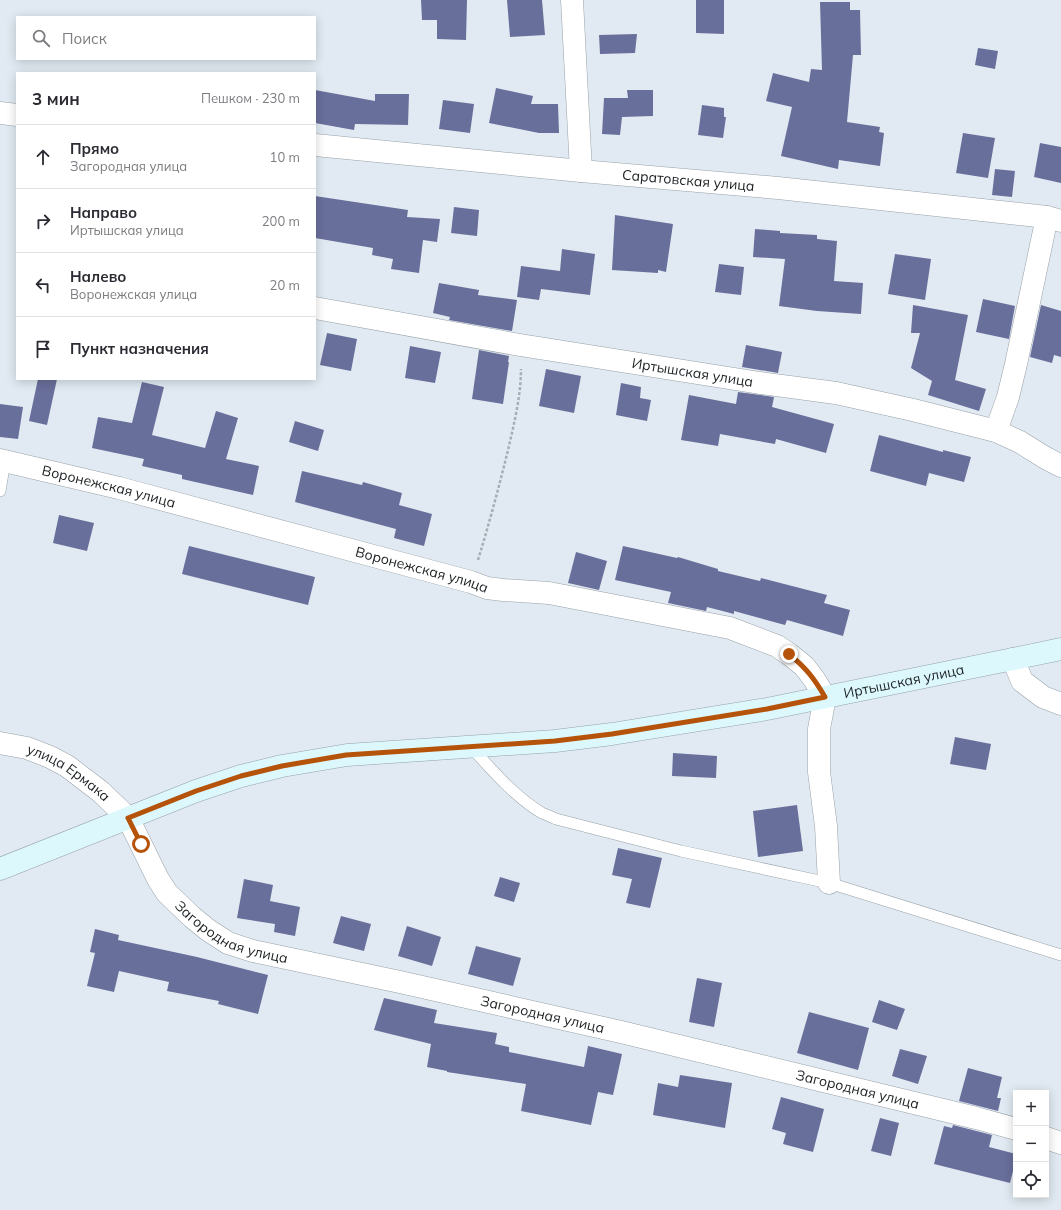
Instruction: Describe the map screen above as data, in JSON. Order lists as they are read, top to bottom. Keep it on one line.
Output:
{"streets":{"main road":["Иртышская улица"],"street":["Саратовская улица","Воронежская улица","улица Ермака","Загородная улица"]},"crossings":[["Иртышская улица","Воронежская улица"],["Иртышская улица","улица Ермака"],["Иртышская улица","Загородная улица"],["улица Ермака","Загородная улица"]],"page":{"search":"Поиск","heading":["3 мин","Пешком · 230 m"],"list":[["Прямо","Загородная улица","10 m"],["Направо","Иртышская улица","200 m"],["Налево","Воронежская улица","20 m"],"Пункт назначения"],"map_buttons":["+","−"]}}
